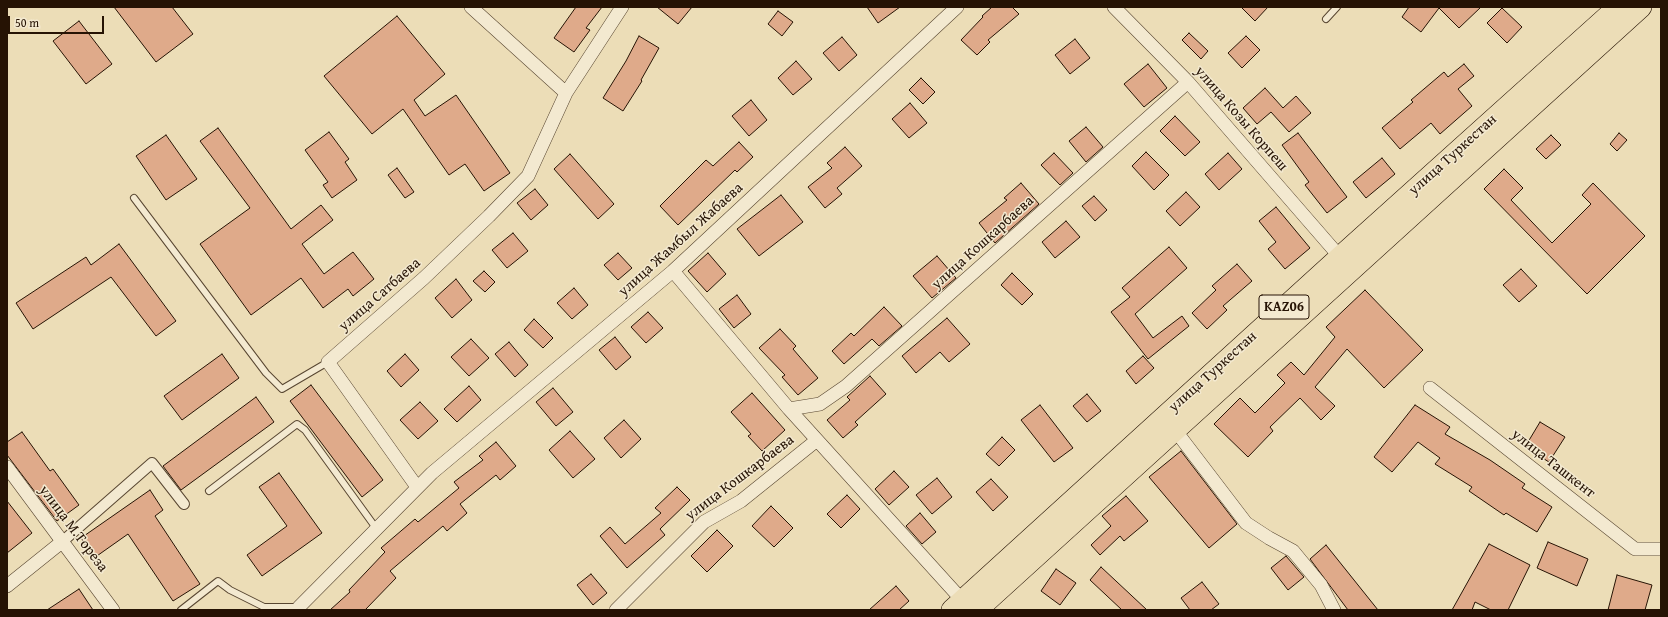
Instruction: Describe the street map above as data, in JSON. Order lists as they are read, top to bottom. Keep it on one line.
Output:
{"streets":{"highway":["улица Туркестан","KАZ06"],"street":["улица Козы Корпеш","улица Жамбыл Жабаева","улица Кошкарбаева","улица Сатбаева","улица Ташкент","улица М.Тореза"]},"crossings":[["улица Козы Корпеш","улица Туркестан"],["улица Козы Корпеш","улица Кошкарбаева"]],"scale_bar":"50 m"}
